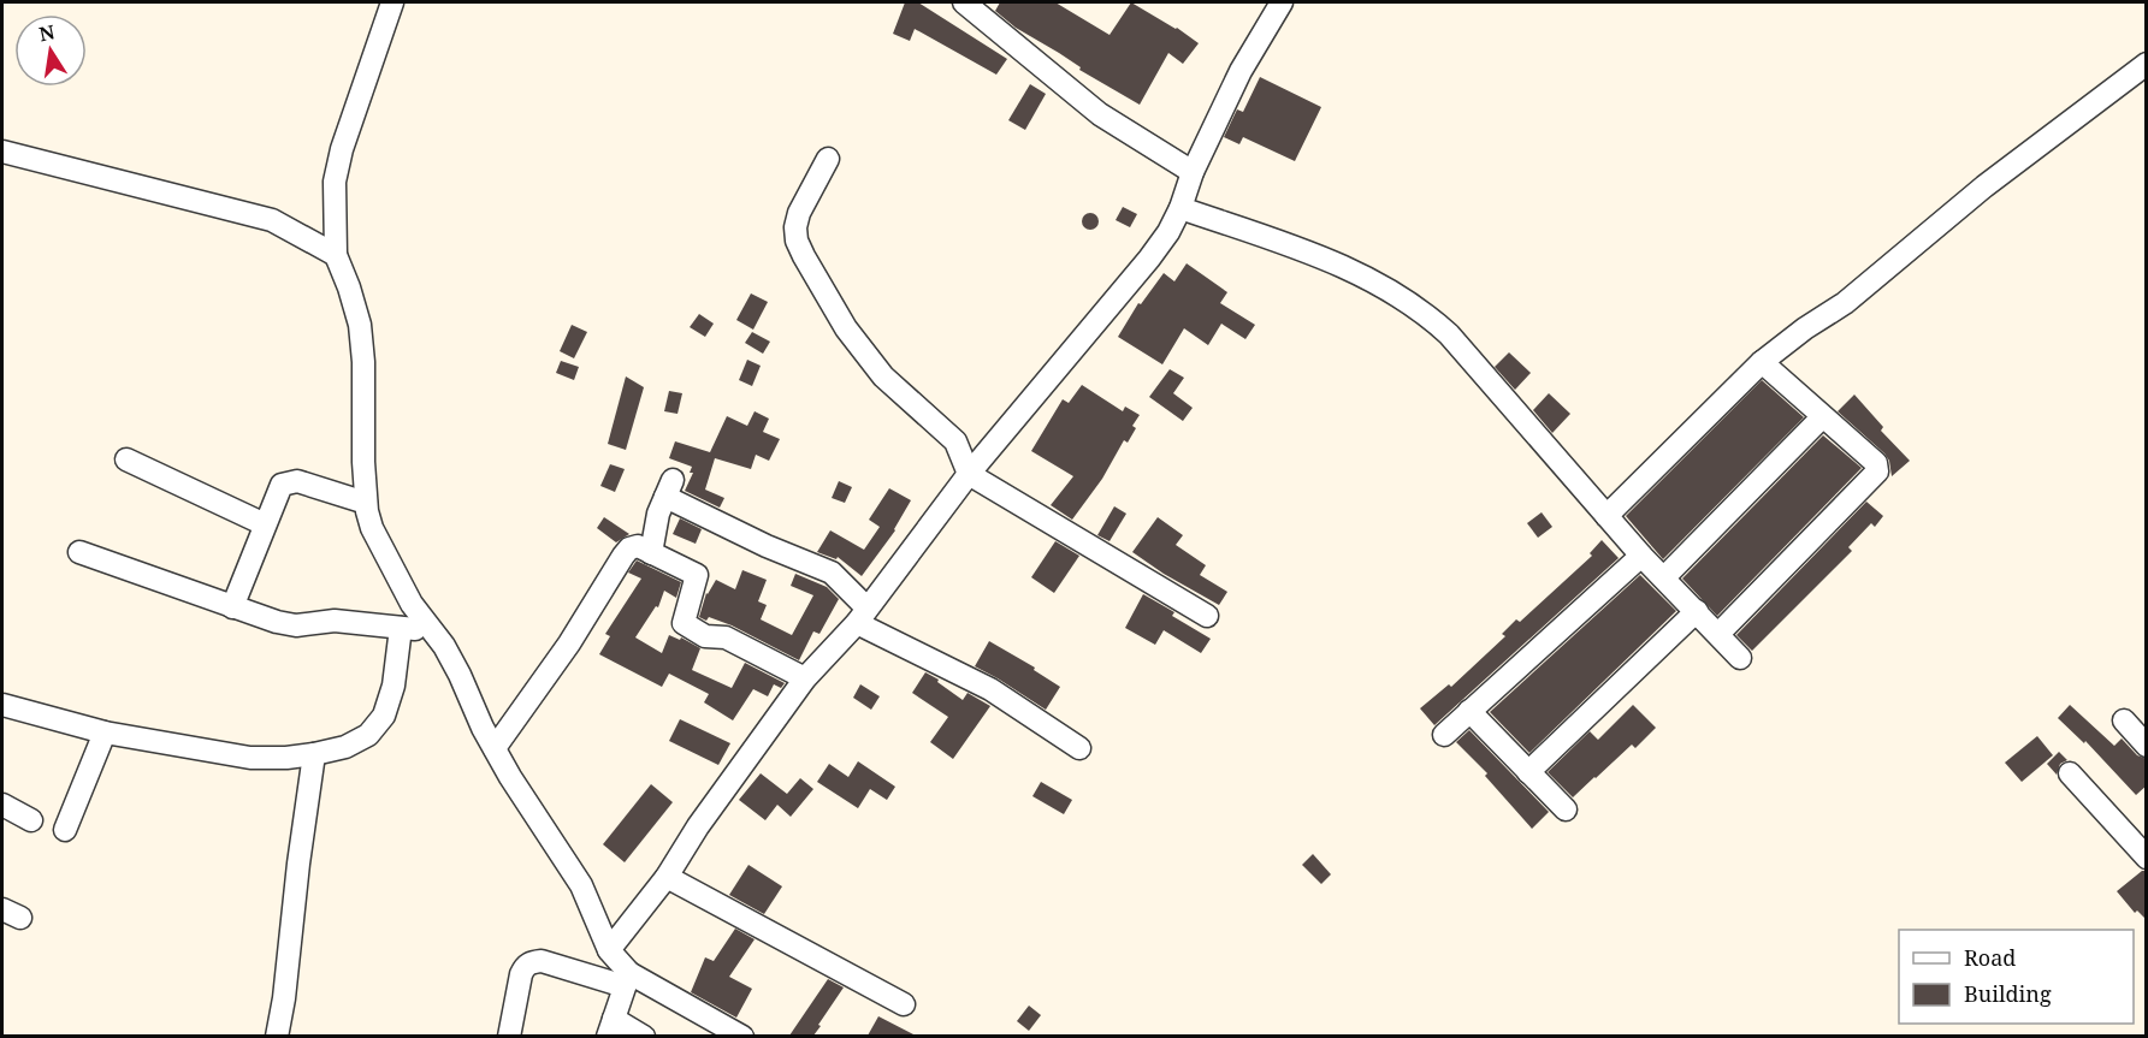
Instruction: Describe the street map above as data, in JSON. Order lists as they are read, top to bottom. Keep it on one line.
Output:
{"legend":["Road","Building"],"north":"top"}
